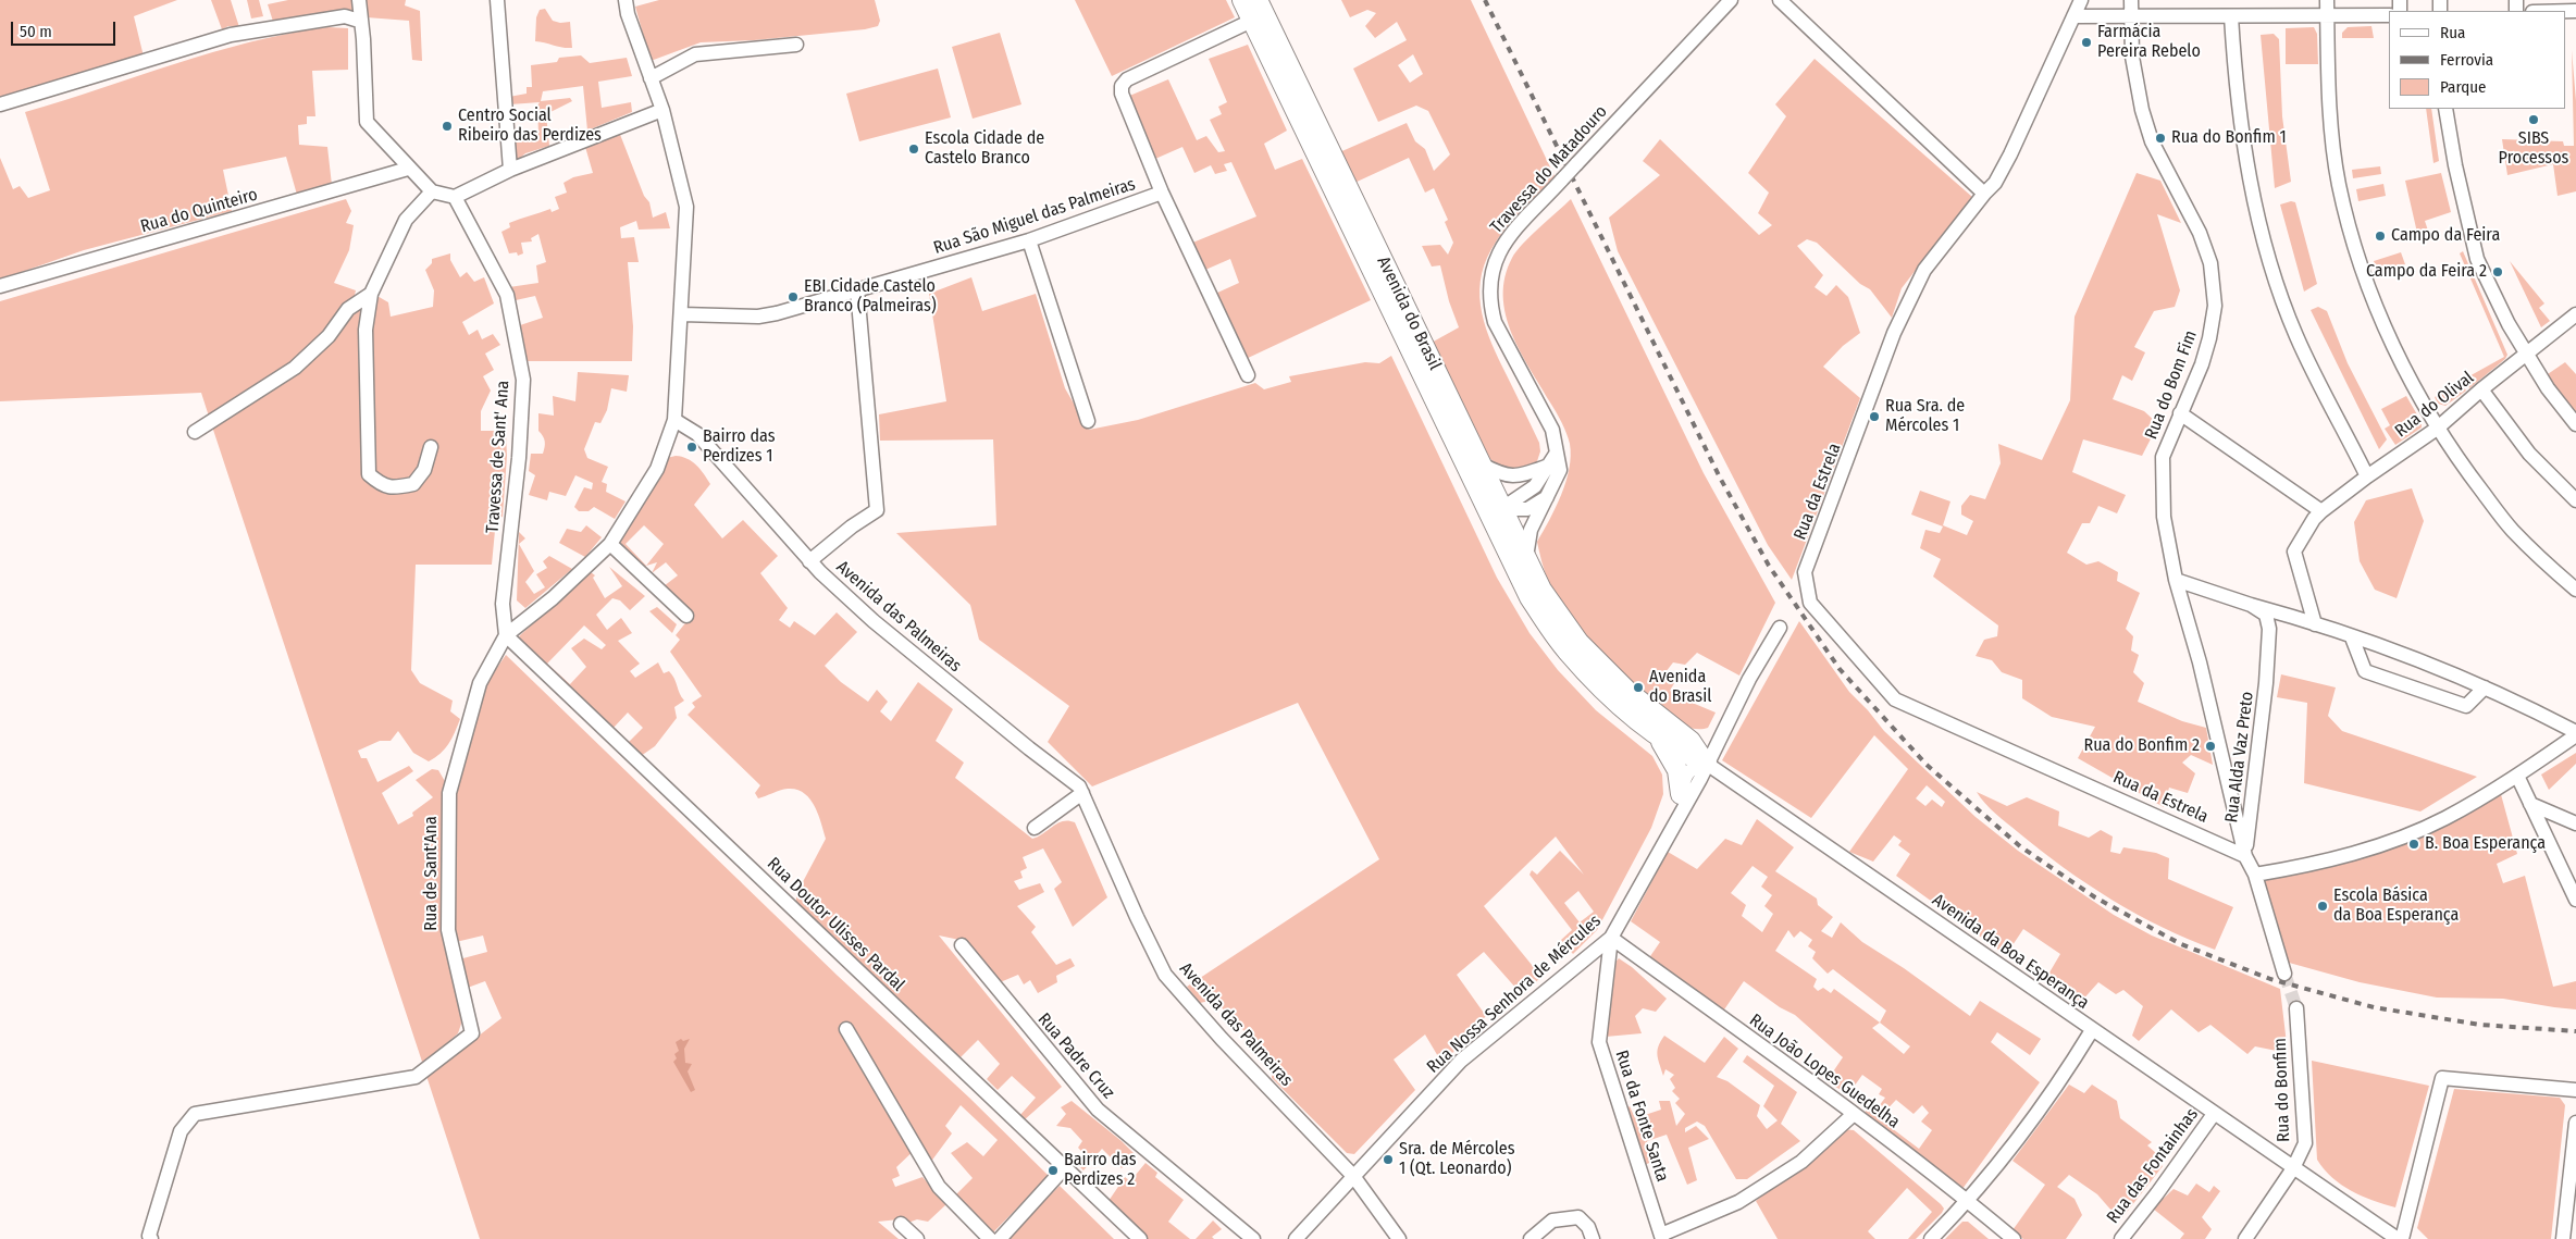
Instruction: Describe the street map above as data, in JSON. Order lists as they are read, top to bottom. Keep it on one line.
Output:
{"streets":{"main road":["Avenida do Brasil"],"street":["Travessa do Matadouro","Rua do Quinteiro","Rua São Miguel das Palmeiras","Rua do Bom Fim","Rua do Olival","Travessa de Sant' Ana","Rua da Estrela","Avenida das Palmeiras","Rua Alda Vaz Preto","Rua de Sant'Ana","Rua Doutor Ulisses Pardal","Avenida da Boa Esperança","Rua Nossa Senhora de Mércules","Rua Padre Cruz","Rua João Lopes Guedelha","Rua do Bonfim","Rua da Fonte Santa","Rua das Fontainhas"]},"crossings":[["Travessa do Matadouro","Avenida do Brasil"],["Rua São Miguel das Palmeiras","Avenida do Brasil"],["Avenida do Brasil","Avenida da Boa Esperança"],["Avenida do Brasil","Rua Nossa Senhora de Mércules"],["Rua do Bom Fim","Rua da Estrela"],["Rua do Bom Fim","Rua Alda Vaz Preto"],["Travessa de Sant' Ana","Rua de Sant'Ana"],["Travessa de Sant' Ana","Rua Doutor Ulisses Pardal"],["Rua da Estrela","Rua Alda Vaz Preto"],["Avenida das Palmeiras","Rua de Sant'Ana"],["Avenida das Palmeiras","Rua Nossa Senhora de Mércules"],["Rua de Sant'Ana","Rua Doutor Ulisses Pardal"],["Avenida da Boa Esperança","Rua Nossa Senhora de Mércules"],["Avenida da Boa Esperança","Rua do Bonfim"],["Avenida da Boa Esperança","Rua das Fontainhas"],["Rua Nossa Senhora de Mércules","Rua João Lopes Guedelha"],["Rua Nossa Senhora de Mércules","Rua da Fonte Santa"],["Rua João Lopes Guedelha","Rua da Fonte Santa"]],"places":["Farmácia Pereira Rebelo","SIBS Processos","Centro Social Ribeiro das Perdizes","Rua do Bonfim 1","Escola Cidade de Castelo Branco","Campo da Feira","Campo da Feira 2","EBI Cidade Castelo Branco (Palmeiras)","Rua Sra. de Mércoles 1","Bairro das Perdizes 1","Avenida do Brasil","Rua do Bonfim 2","B. Boa Esperança","Escola Básica da Boa Esperança","Sra. de Mércoles 1 (Qt. Leonardo)","Bairro das Perdizes 2"],"legend":["Rua","Ferrovia","Parque"],"scale_bar":"50 m"}
